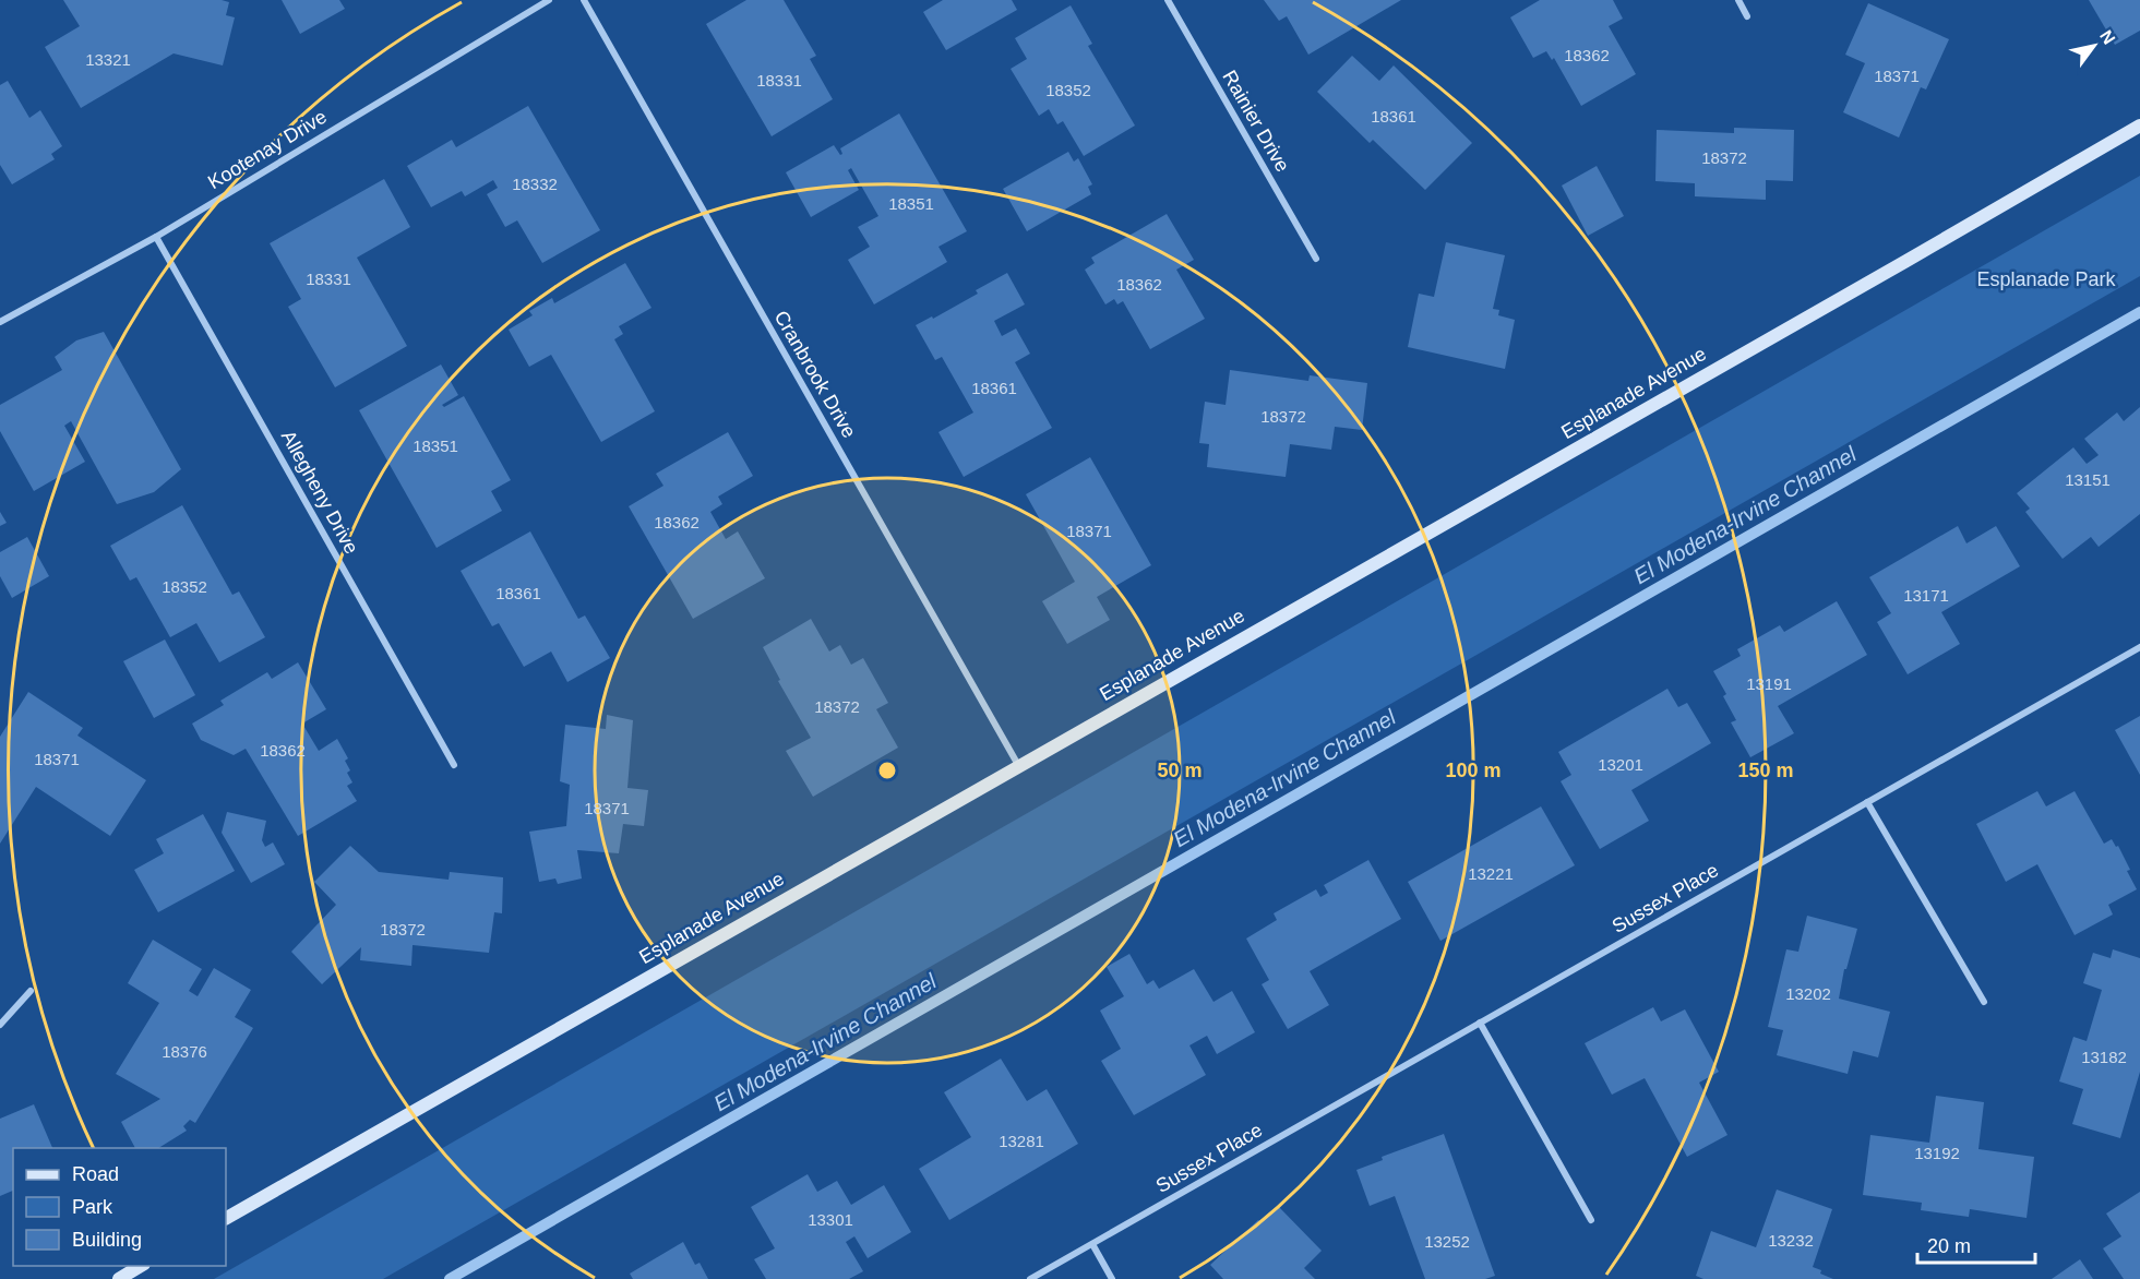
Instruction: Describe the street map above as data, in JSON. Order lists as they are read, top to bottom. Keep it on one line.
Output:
{"streets":{"street":["Rainier Drive","Kootenay Drive","Cranbrook Drive","Esplanade Avenue","Allegheny Drive","Sussex Place"]},"crossings":[["Kootenay Drive","Allegheny Drive"],["Cranbrook Drive","Esplanade Avenue"]],"water":["El Modena-Irvine Channel"],"parks":["Esplanade Park"],"house_numbers":["18362","13321","18371","18331","18352","18361","18372","18332","18351","18331","18362","18361","18372","18351","13151","18362","18371","18352","18361","13171","13191","18372","18362","18371","13201","18371","13221","18372","13202","18376","13182","13281","13192","13301","13232","13252"],"legend":["Road","Park","Building"],"scale_bar":"20 m","north":"top right","rings":["50 m","100 m","150 m"]}
